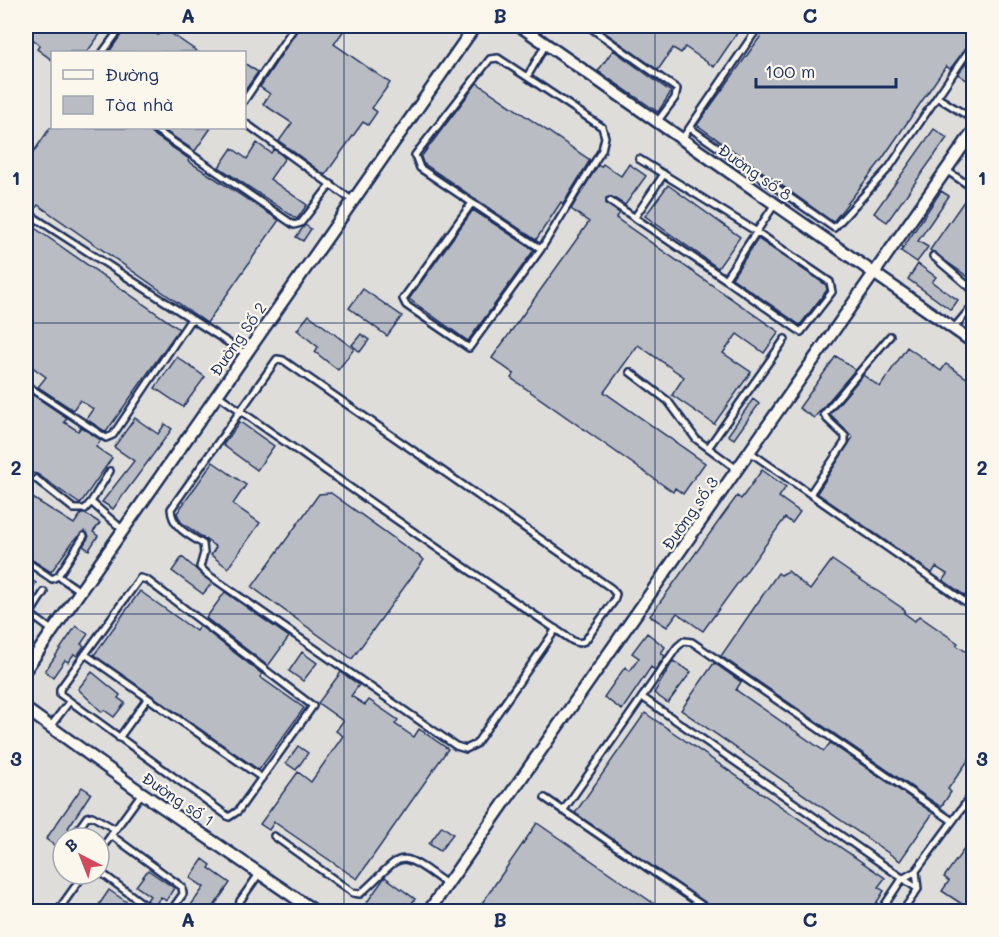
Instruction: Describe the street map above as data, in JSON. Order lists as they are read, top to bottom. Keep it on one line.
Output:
{"streets":{"street":["Đường số 8","Đường Số 2","Đường số 3","Đường số 1"]},"crossings":[["Đường số 8","Đường số 3"]],"legend":["Đường","Tòa nhà"],"scale_bar":"100 m","north":"top left","grid":{"columns":["A","B","C"],"rows":["1","2","3"]}}
